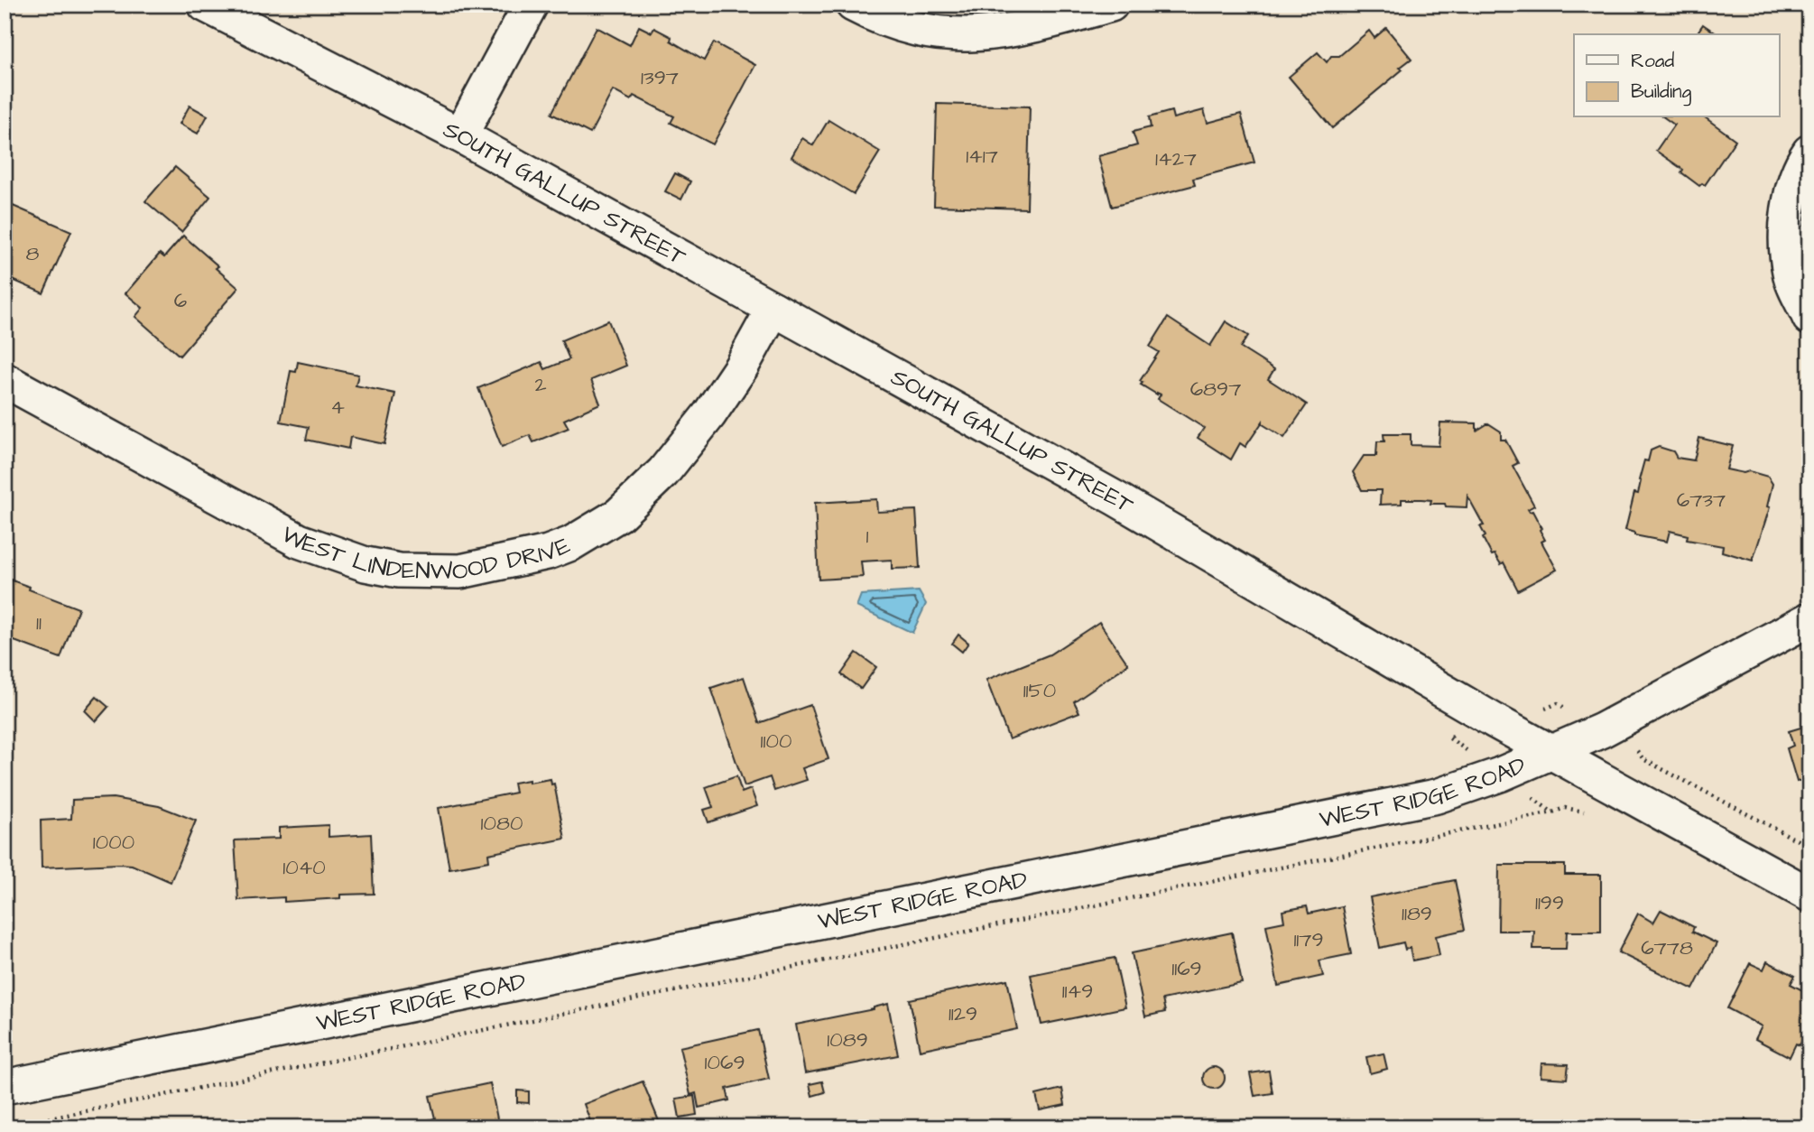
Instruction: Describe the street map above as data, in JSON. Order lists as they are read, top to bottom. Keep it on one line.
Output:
{"streets":{"street":["SOUTH GALLUP STREET","WEST LINDENWOOD DRIVE","WEST RIDGE ROAD"]},"crossings":[["SOUTH GALLUP STREET","WEST LINDENWOOD DRIVE"],["SOUTH GALLUP STREET","WEST RIDGE ROAD"]],"house_numbers":["1397","1417","1427","8","6","2","6897","4","6737","1","11","1150","1100","1080","1000","1040","1199","1189","1179","6778","1169","1149","1129","1089","1069"],"legend":["Road","Building"]}
